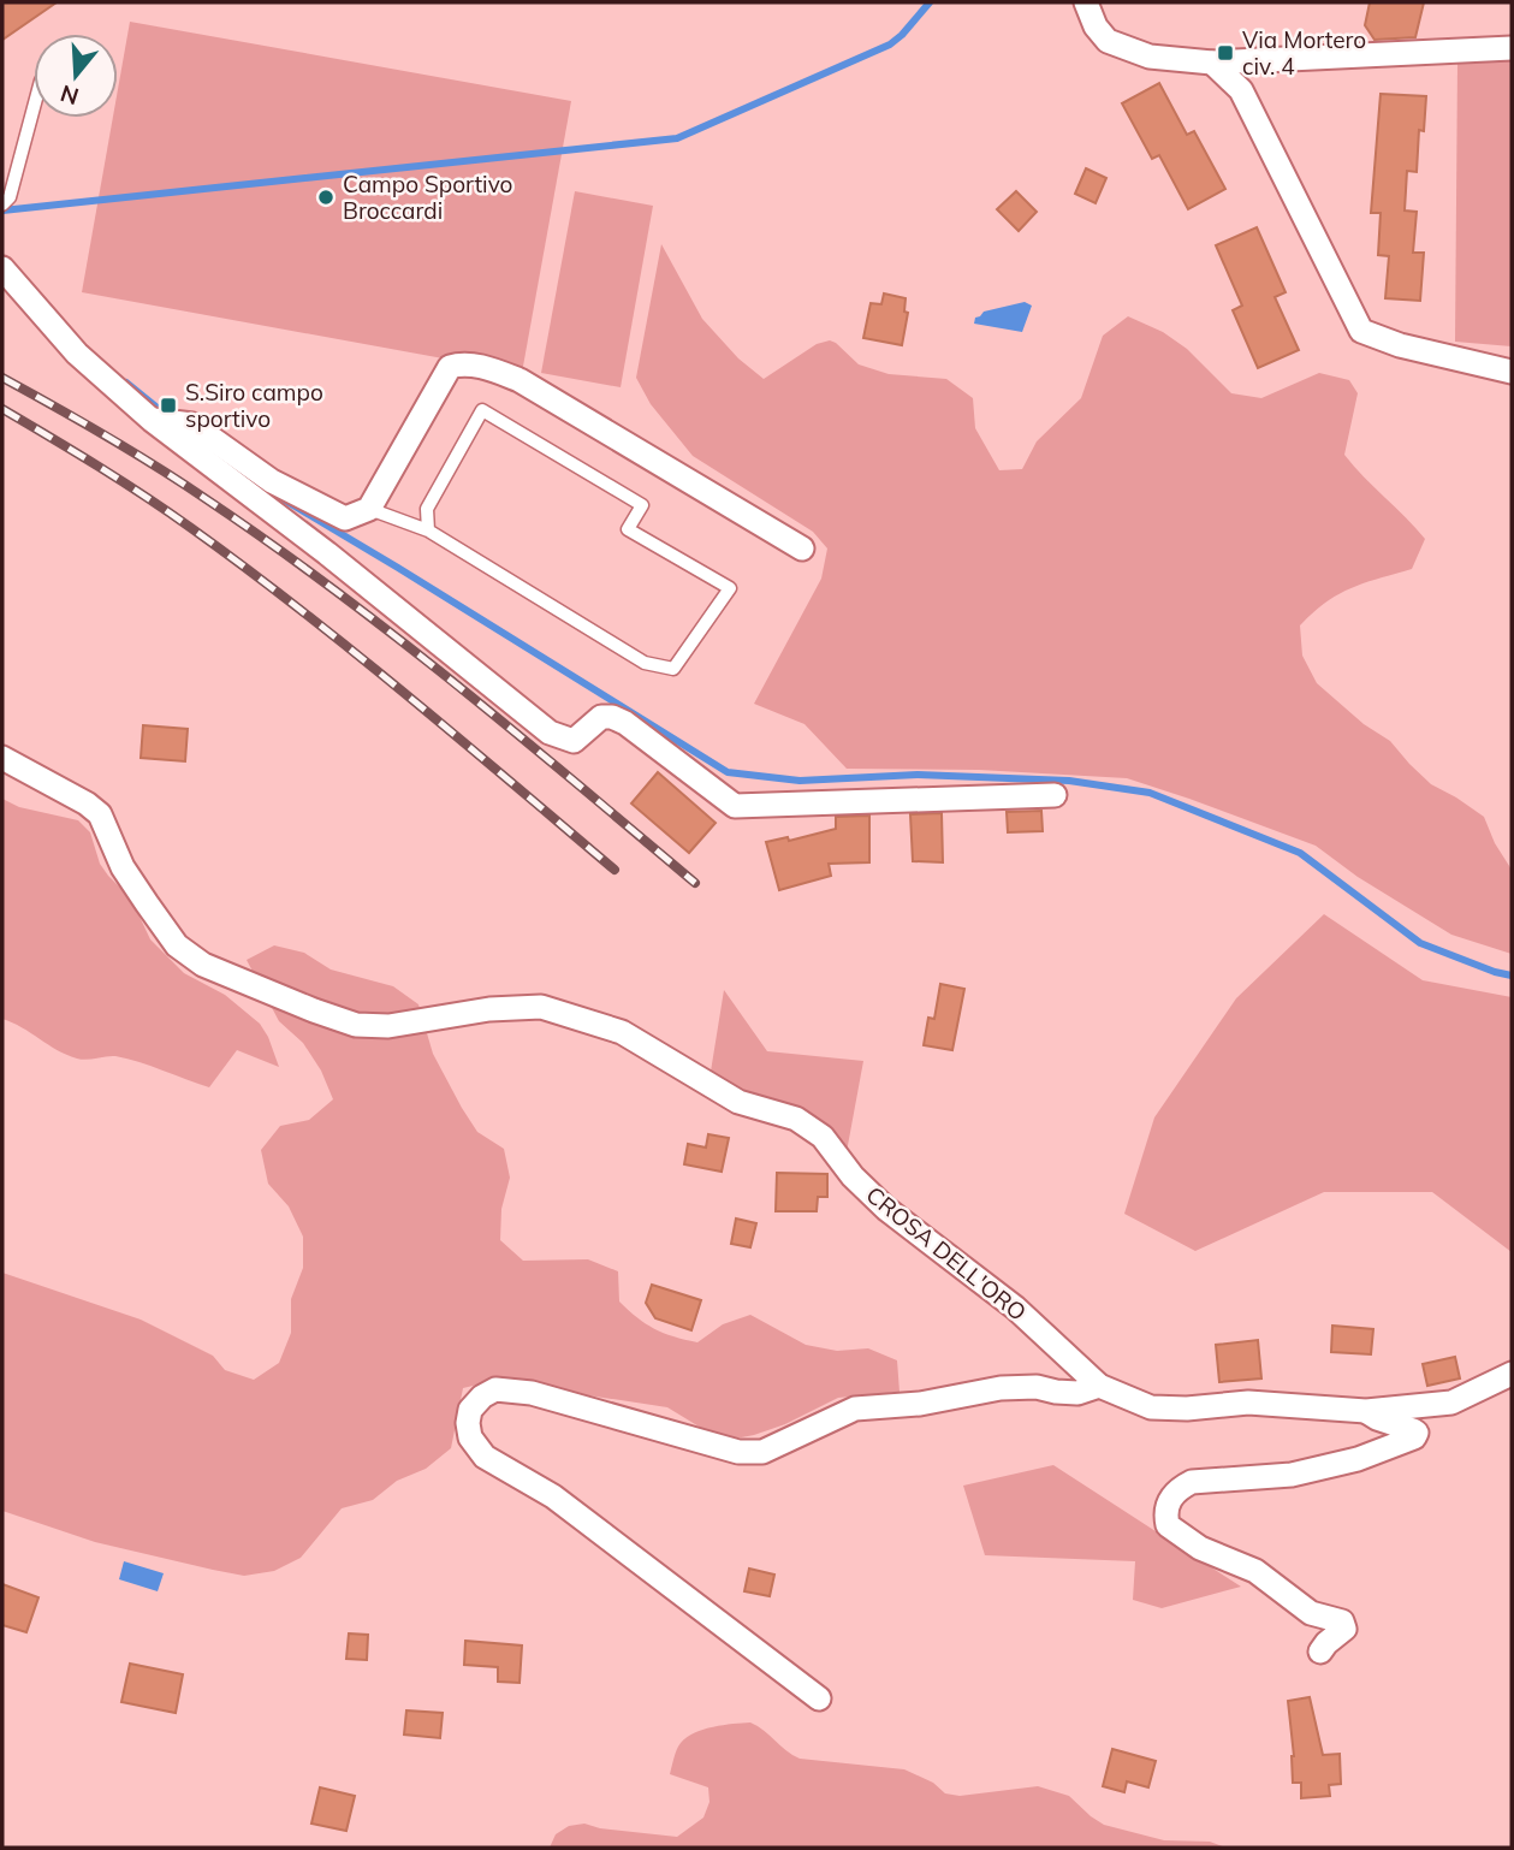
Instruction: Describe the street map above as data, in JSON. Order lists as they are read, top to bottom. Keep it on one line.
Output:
{"streets":{"street":["CROSA DELL'ORO"]},"places":{"transit":["Via Mortero civ. 4","S.Siro campo sportivo"],"other":["Campo Sportivo Broccardi"]},"north":"bottom"}
